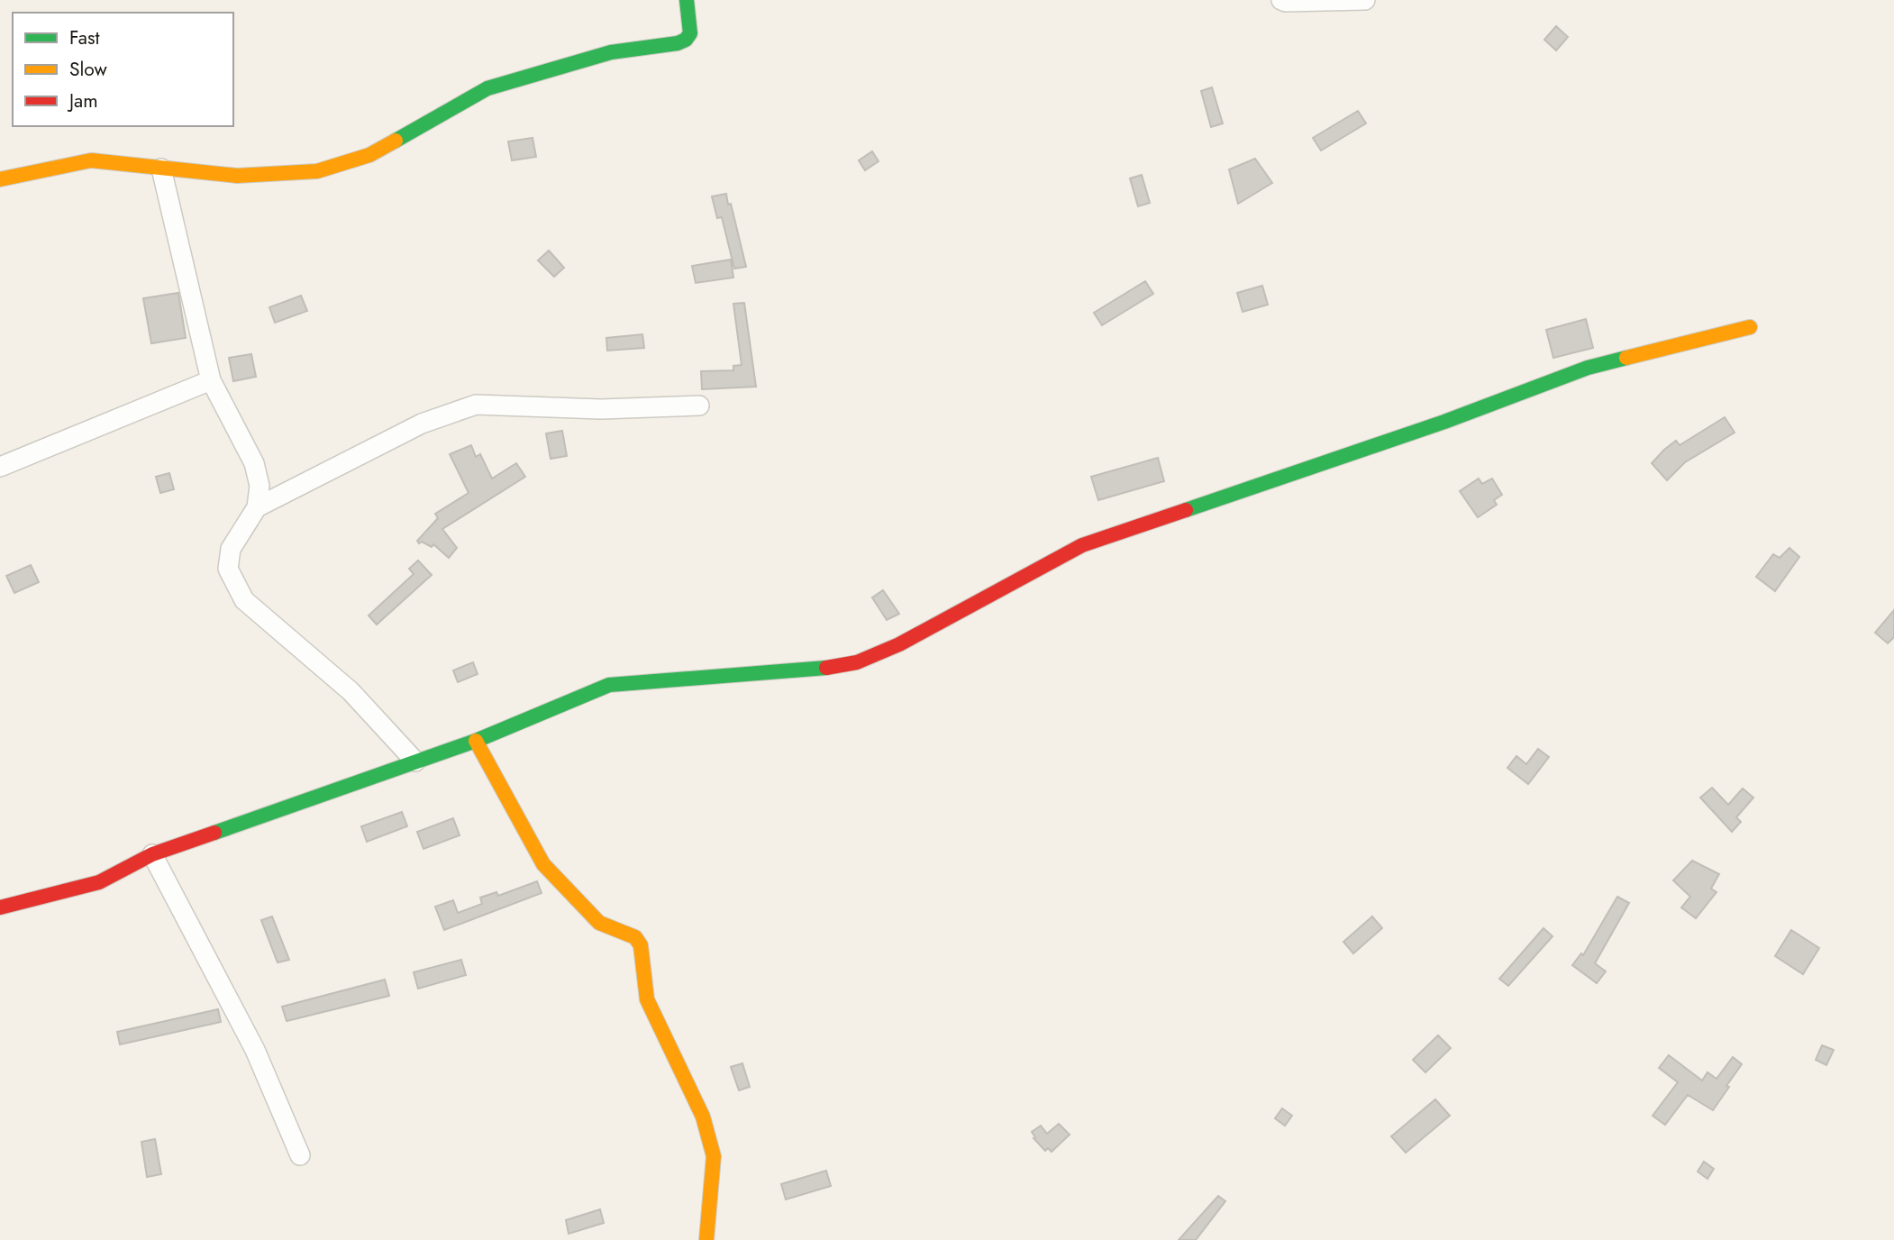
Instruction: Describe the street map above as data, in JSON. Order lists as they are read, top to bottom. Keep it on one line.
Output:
{"legend":["Fast","Slow","Jam"]}
